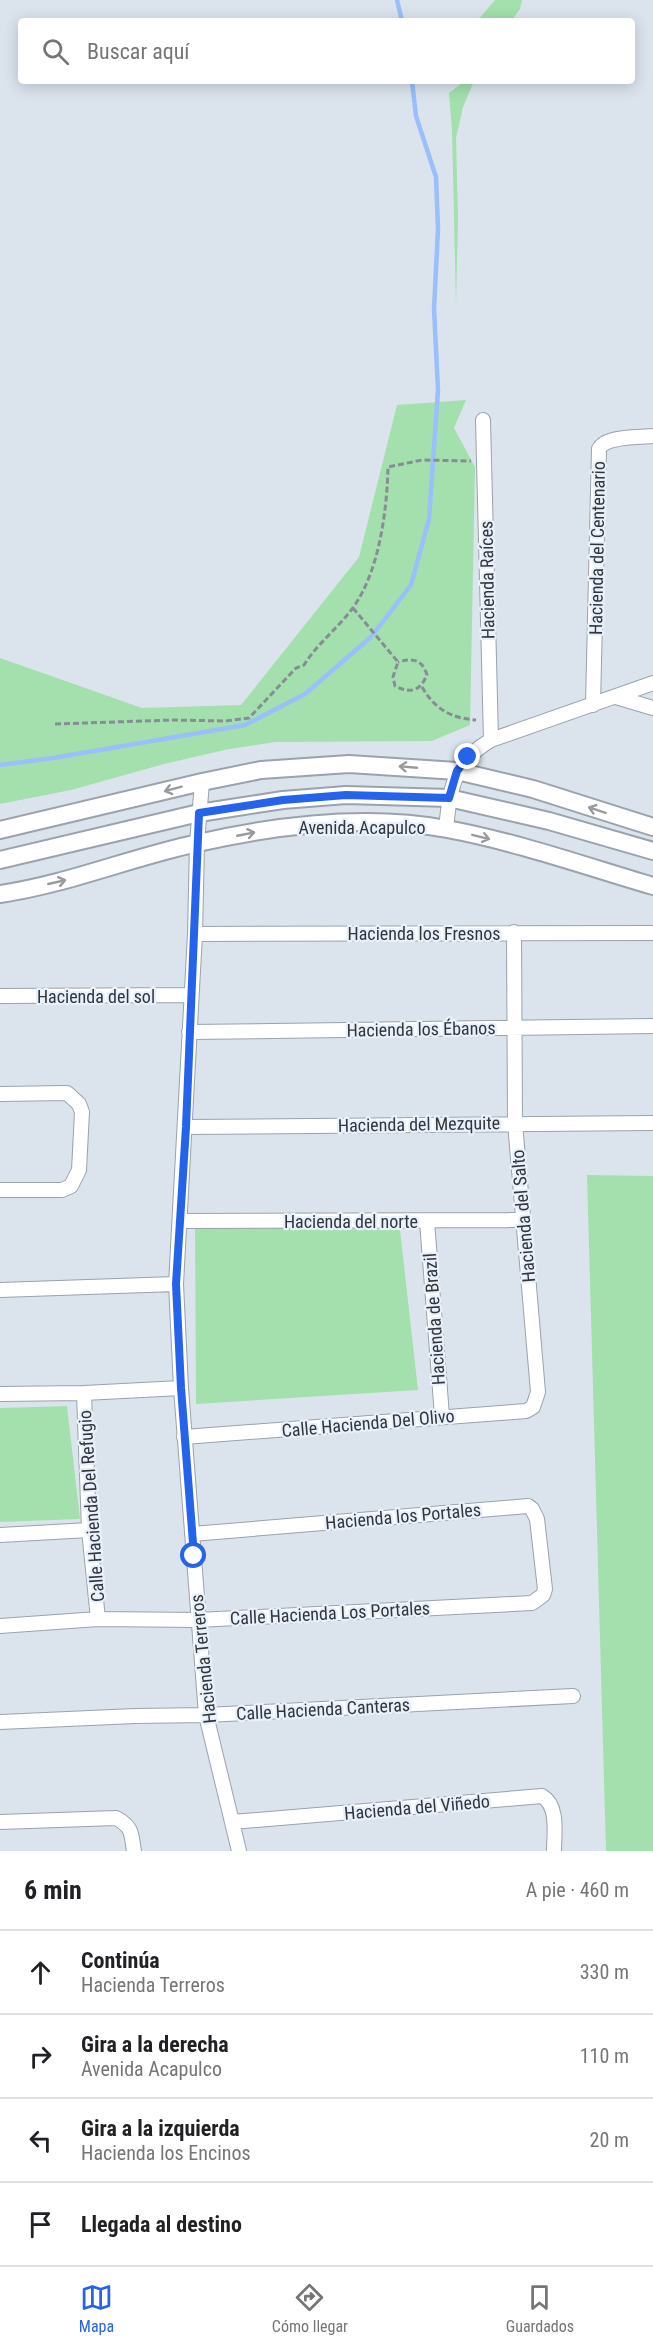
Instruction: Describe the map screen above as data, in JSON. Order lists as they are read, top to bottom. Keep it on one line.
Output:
{"streets":{"street":["Hacienda del Centenario","Hacienda Raíces","Avenida Acapulco","Hacienda los Fresnos","Hacienda del sol","Hacienda los Ébanos","Hacienda del Mezquite","Hacienda del Salto","Hacienda del norte","Hacienda de Brazil","Calle Hacienda Del Olivo","Calle Hacienda Del Refugio","Hacienda los Portales","Calle Hacienda Los Portales","Hacienda Terreros","Calle Hacienda Canteras","Hacienda del Viñedo"]},"crossings":[["Avenida Acapulco","Hacienda Terreros"],["Hacienda los Fresnos","Hacienda del Salto"],["Hacienda los Fresnos","Hacienda Terreros"],["Hacienda del sol","Hacienda Terreros"],["Hacienda los Ébanos","Hacienda del Salto"],["Hacienda los Ébanos","Hacienda Terreros"],["Hacienda del Mezquite","Hacienda del Salto"],["Hacienda del Mezquite","Hacienda Terreros"],["Hacienda del Salto","Hacienda del norte"],["Hacienda del Salto","Calle Hacienda Del Olivo"],["Hacienda del norte","Hacienda de Brazil"],["Hacienda del norte","Hacienda Terreros"],["Hacienda de Brazil","Calle Hacienda Del Olivo"],["Calle Hacienda Del Olivo","Hacienda Terreros"],["Calle Hacienda Del Refugio","Calle Hacienda Los Portales"],["Hacienda los Portales","Calle Hacienda Los Portales"],["Hacienda los Portales","Hacienda Terreros"],["Calle Hacienda Los Portales","Hacienda Terreros"],["Hacienda Terreros","Calle Hacienda Canteras"],["Hacienda Terreros","Hacienda del Viñedo"]],"page":{"search":"Buscar aquí","heading":["6 min","A pie · 460 m"],"list":[["Continúa","Hacienda Terreros","330 m"],["Gira a la derecha","Avenida Acapulco","110 m"],["Gira a la izquierda","Hacienda los Encinos","20 m"],"Llegada al destino"],"nav":["Mapa","Cómo llegar","Guardados"]}}
